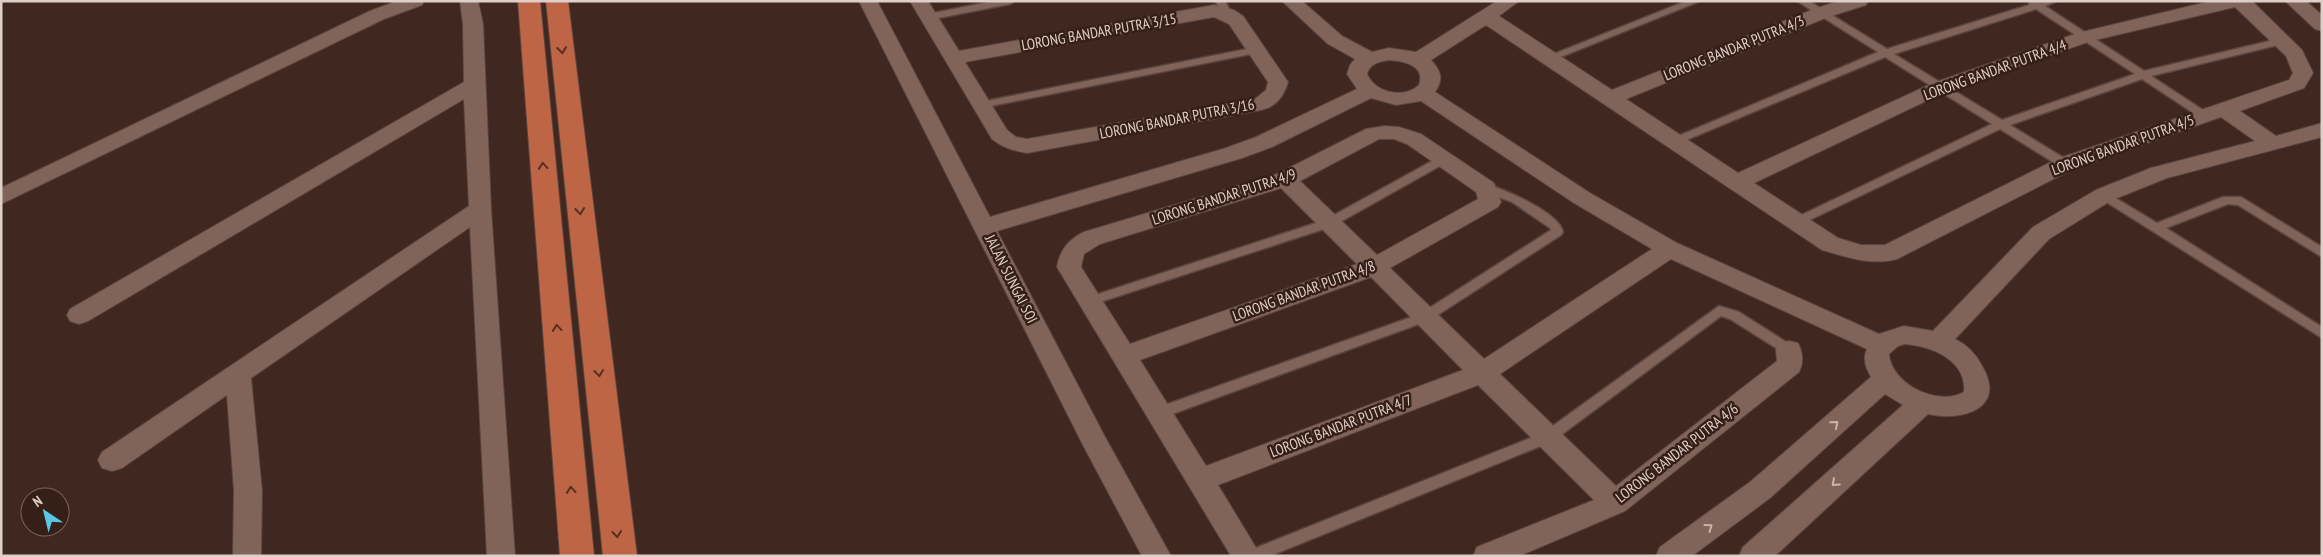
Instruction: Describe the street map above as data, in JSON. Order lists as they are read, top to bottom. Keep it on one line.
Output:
{"streets":{"street":["LORONG BANDAR PUTRA 3/15","LORONG BANDAR PUTRA 4/3","LORONG BANDAR PUTRA 4/4","LORONG BANDAR PUTRA 3/16","LORONG BANDAR PUTRA 4/5","LORONG BANDAR PUTRA 4/9","JALAN SUNGAI SOI","LORONG BANDAR PUTRA 4/8","LORONG BANDAR PUTRA 4/7","LORONG BANDAR PUTRA 4/6"]},"crossings":[["LORONG BANDAR PUTRA 3/15","LORONG BANDAR PUTRA 3/16"],["LORONG BANDAR PUTRA 4/3","LORONG BANDAR PUTRA 4/5"],["LORONG BANDAR PUTRA 4/4","LORONG BANDAR PUTRA 4/5"]],"north":"top left"}
